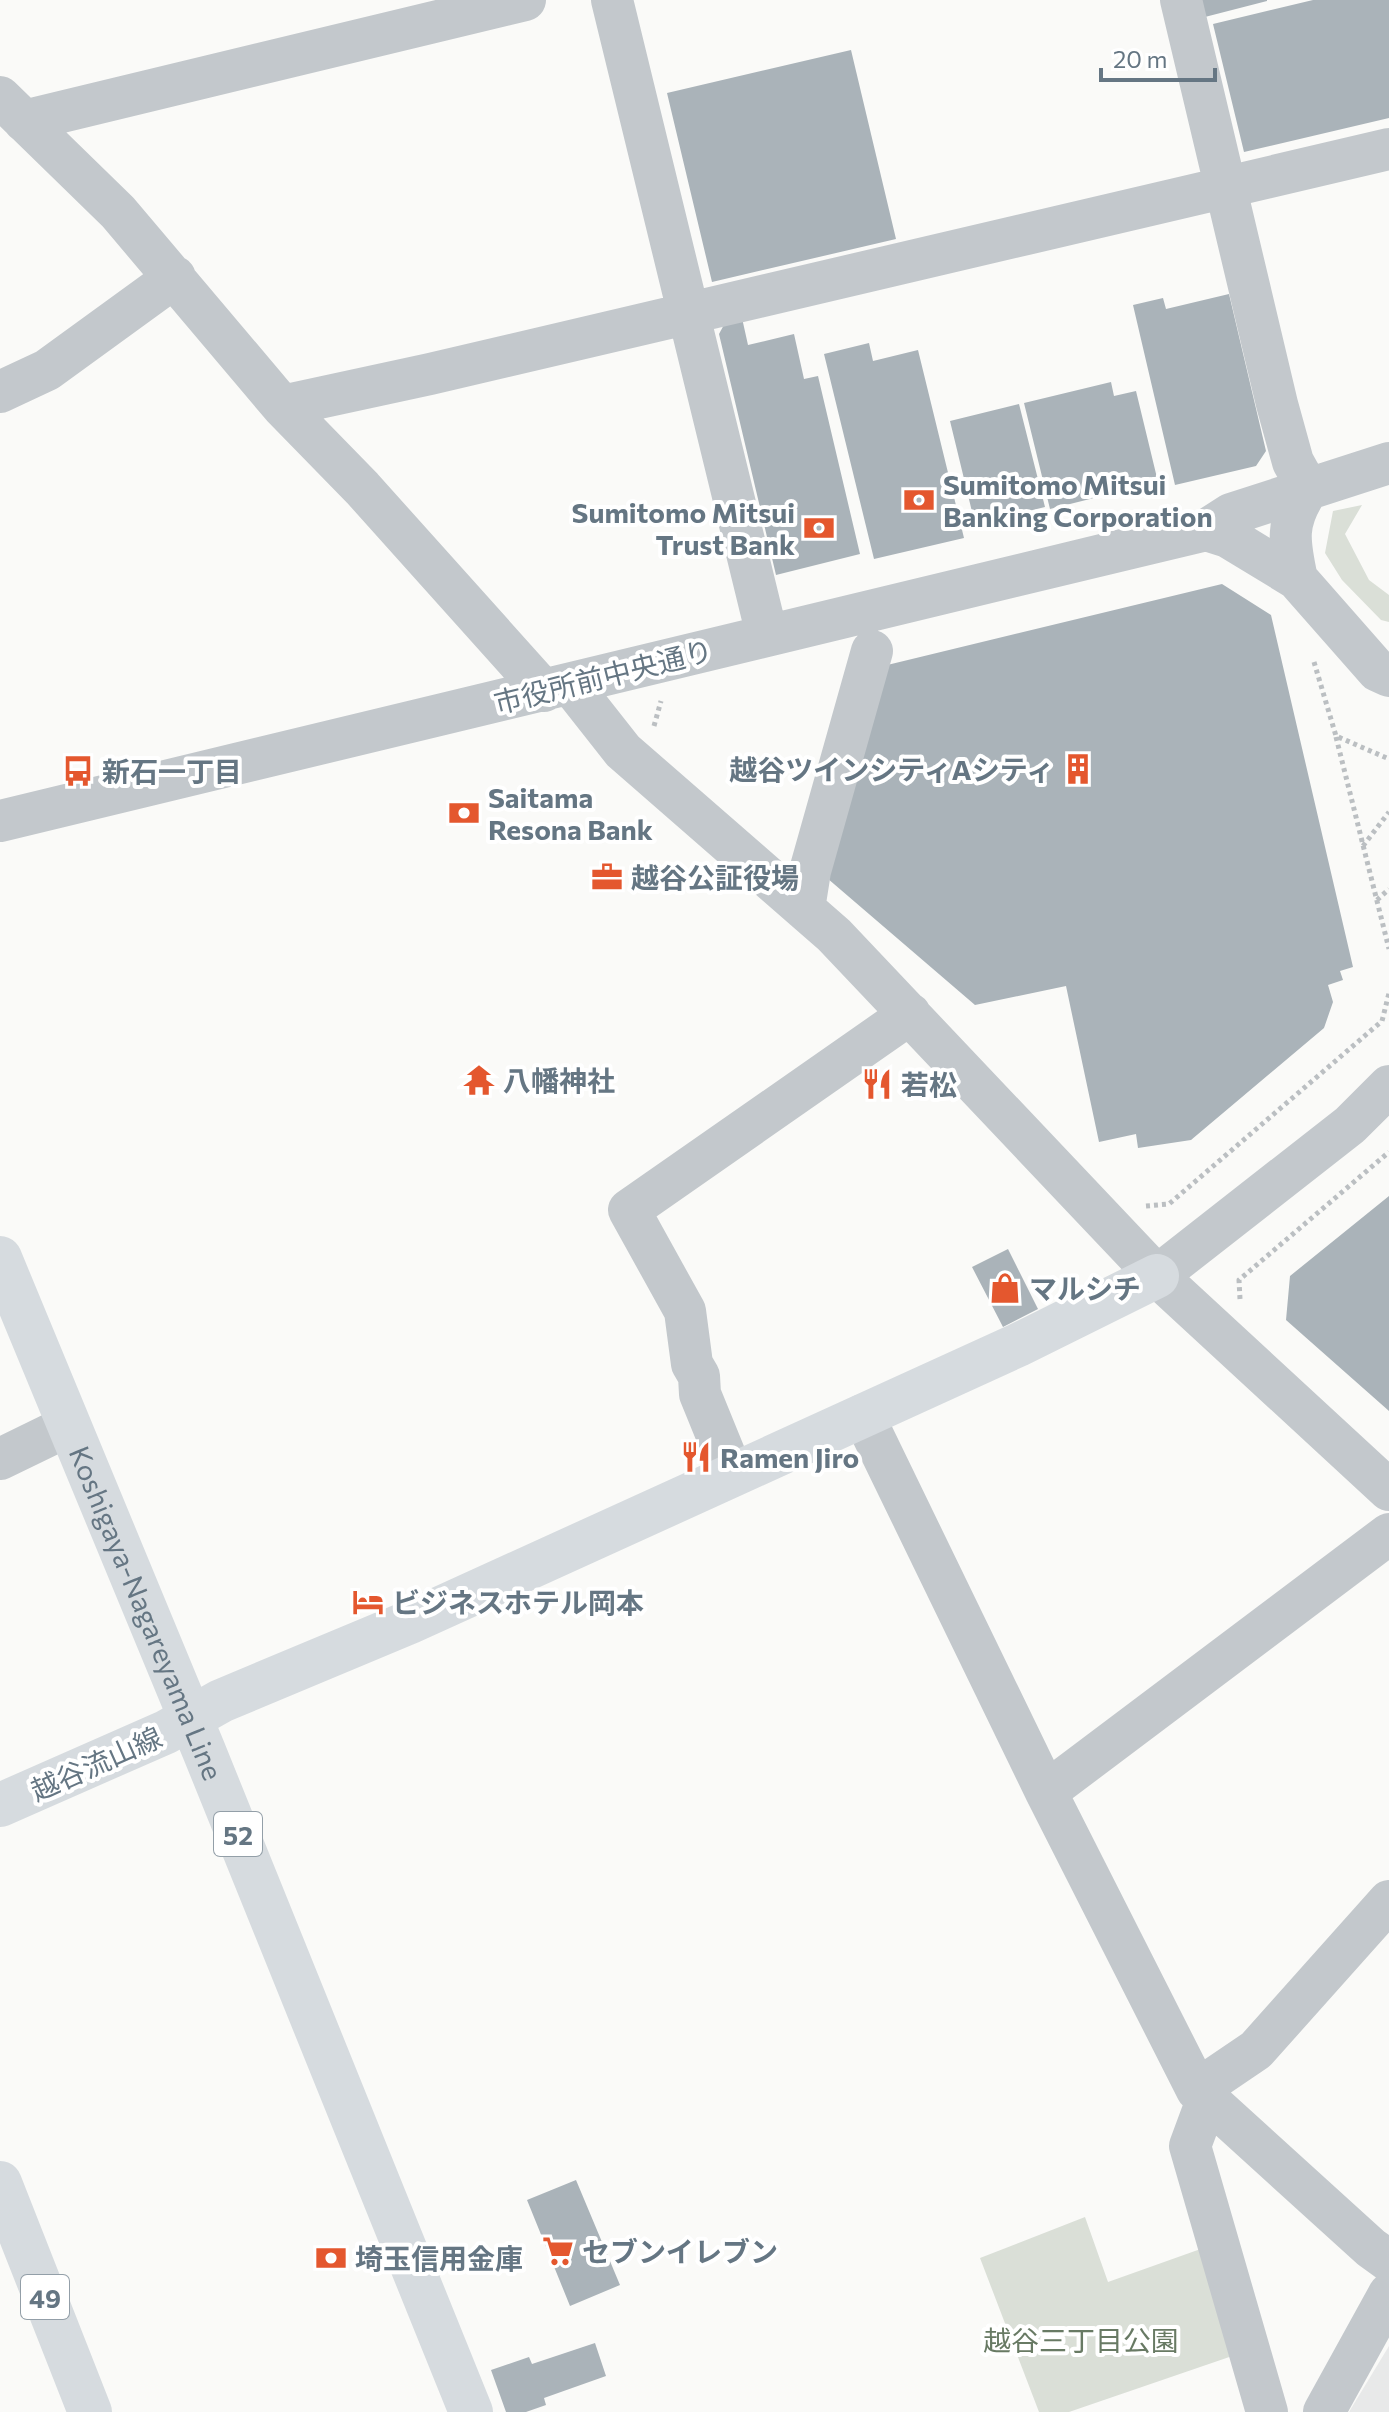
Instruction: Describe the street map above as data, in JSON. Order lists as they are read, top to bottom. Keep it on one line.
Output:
{"streets":{"main road":["Koshigaya-Nagareyama Line","越谷流山線","52","49"],"street":["市役所前中央通り"]},"crossings":[["Koshigaya-Nagareyama Line","越谷流山線"]],"parks":["越谷三丁目公園"],"places":{"bank":["Sumitomo Mitsui Banking Corporation","Sumitomo Mitsui Trust Bank","Saitama Resona Bank","埼玉信用金庫"],"building":["越谷ツインシティAシティ"],"bus stop":["新石一丁目"],"office":["越谷公証役場"],"temple":["八幡神社"],"restaurant":["若松","Ramen Jiro"],"shop":["マルシチ"],"hotel":["ビジネスホテル岡本"],"supermarket":["セブンイレブン"]},"scale_bar":"20 m"}
